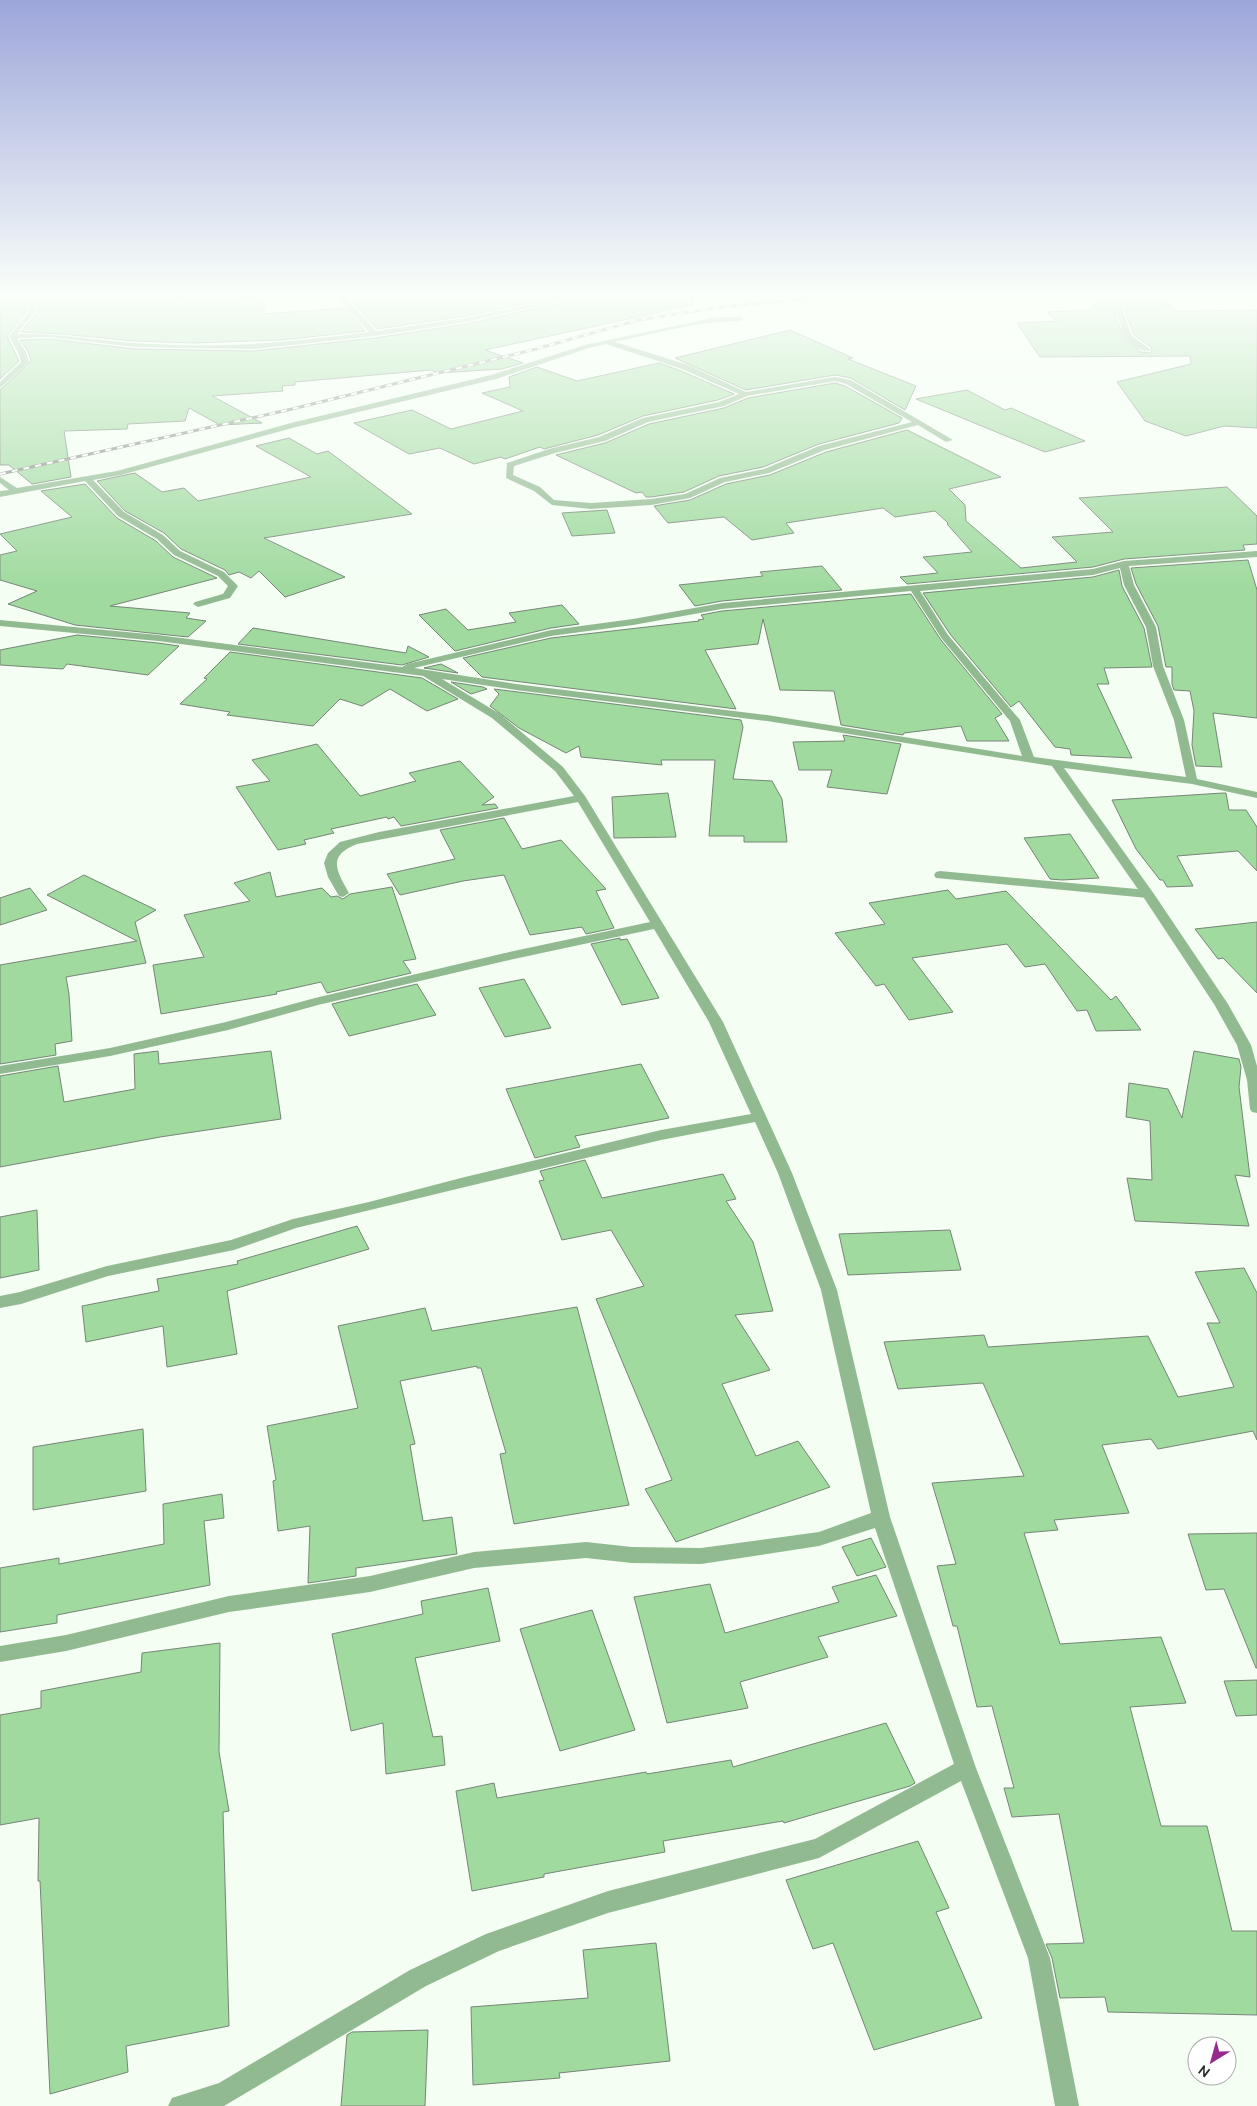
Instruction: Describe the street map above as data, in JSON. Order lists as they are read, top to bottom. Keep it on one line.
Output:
{"north":"bottom left"}
